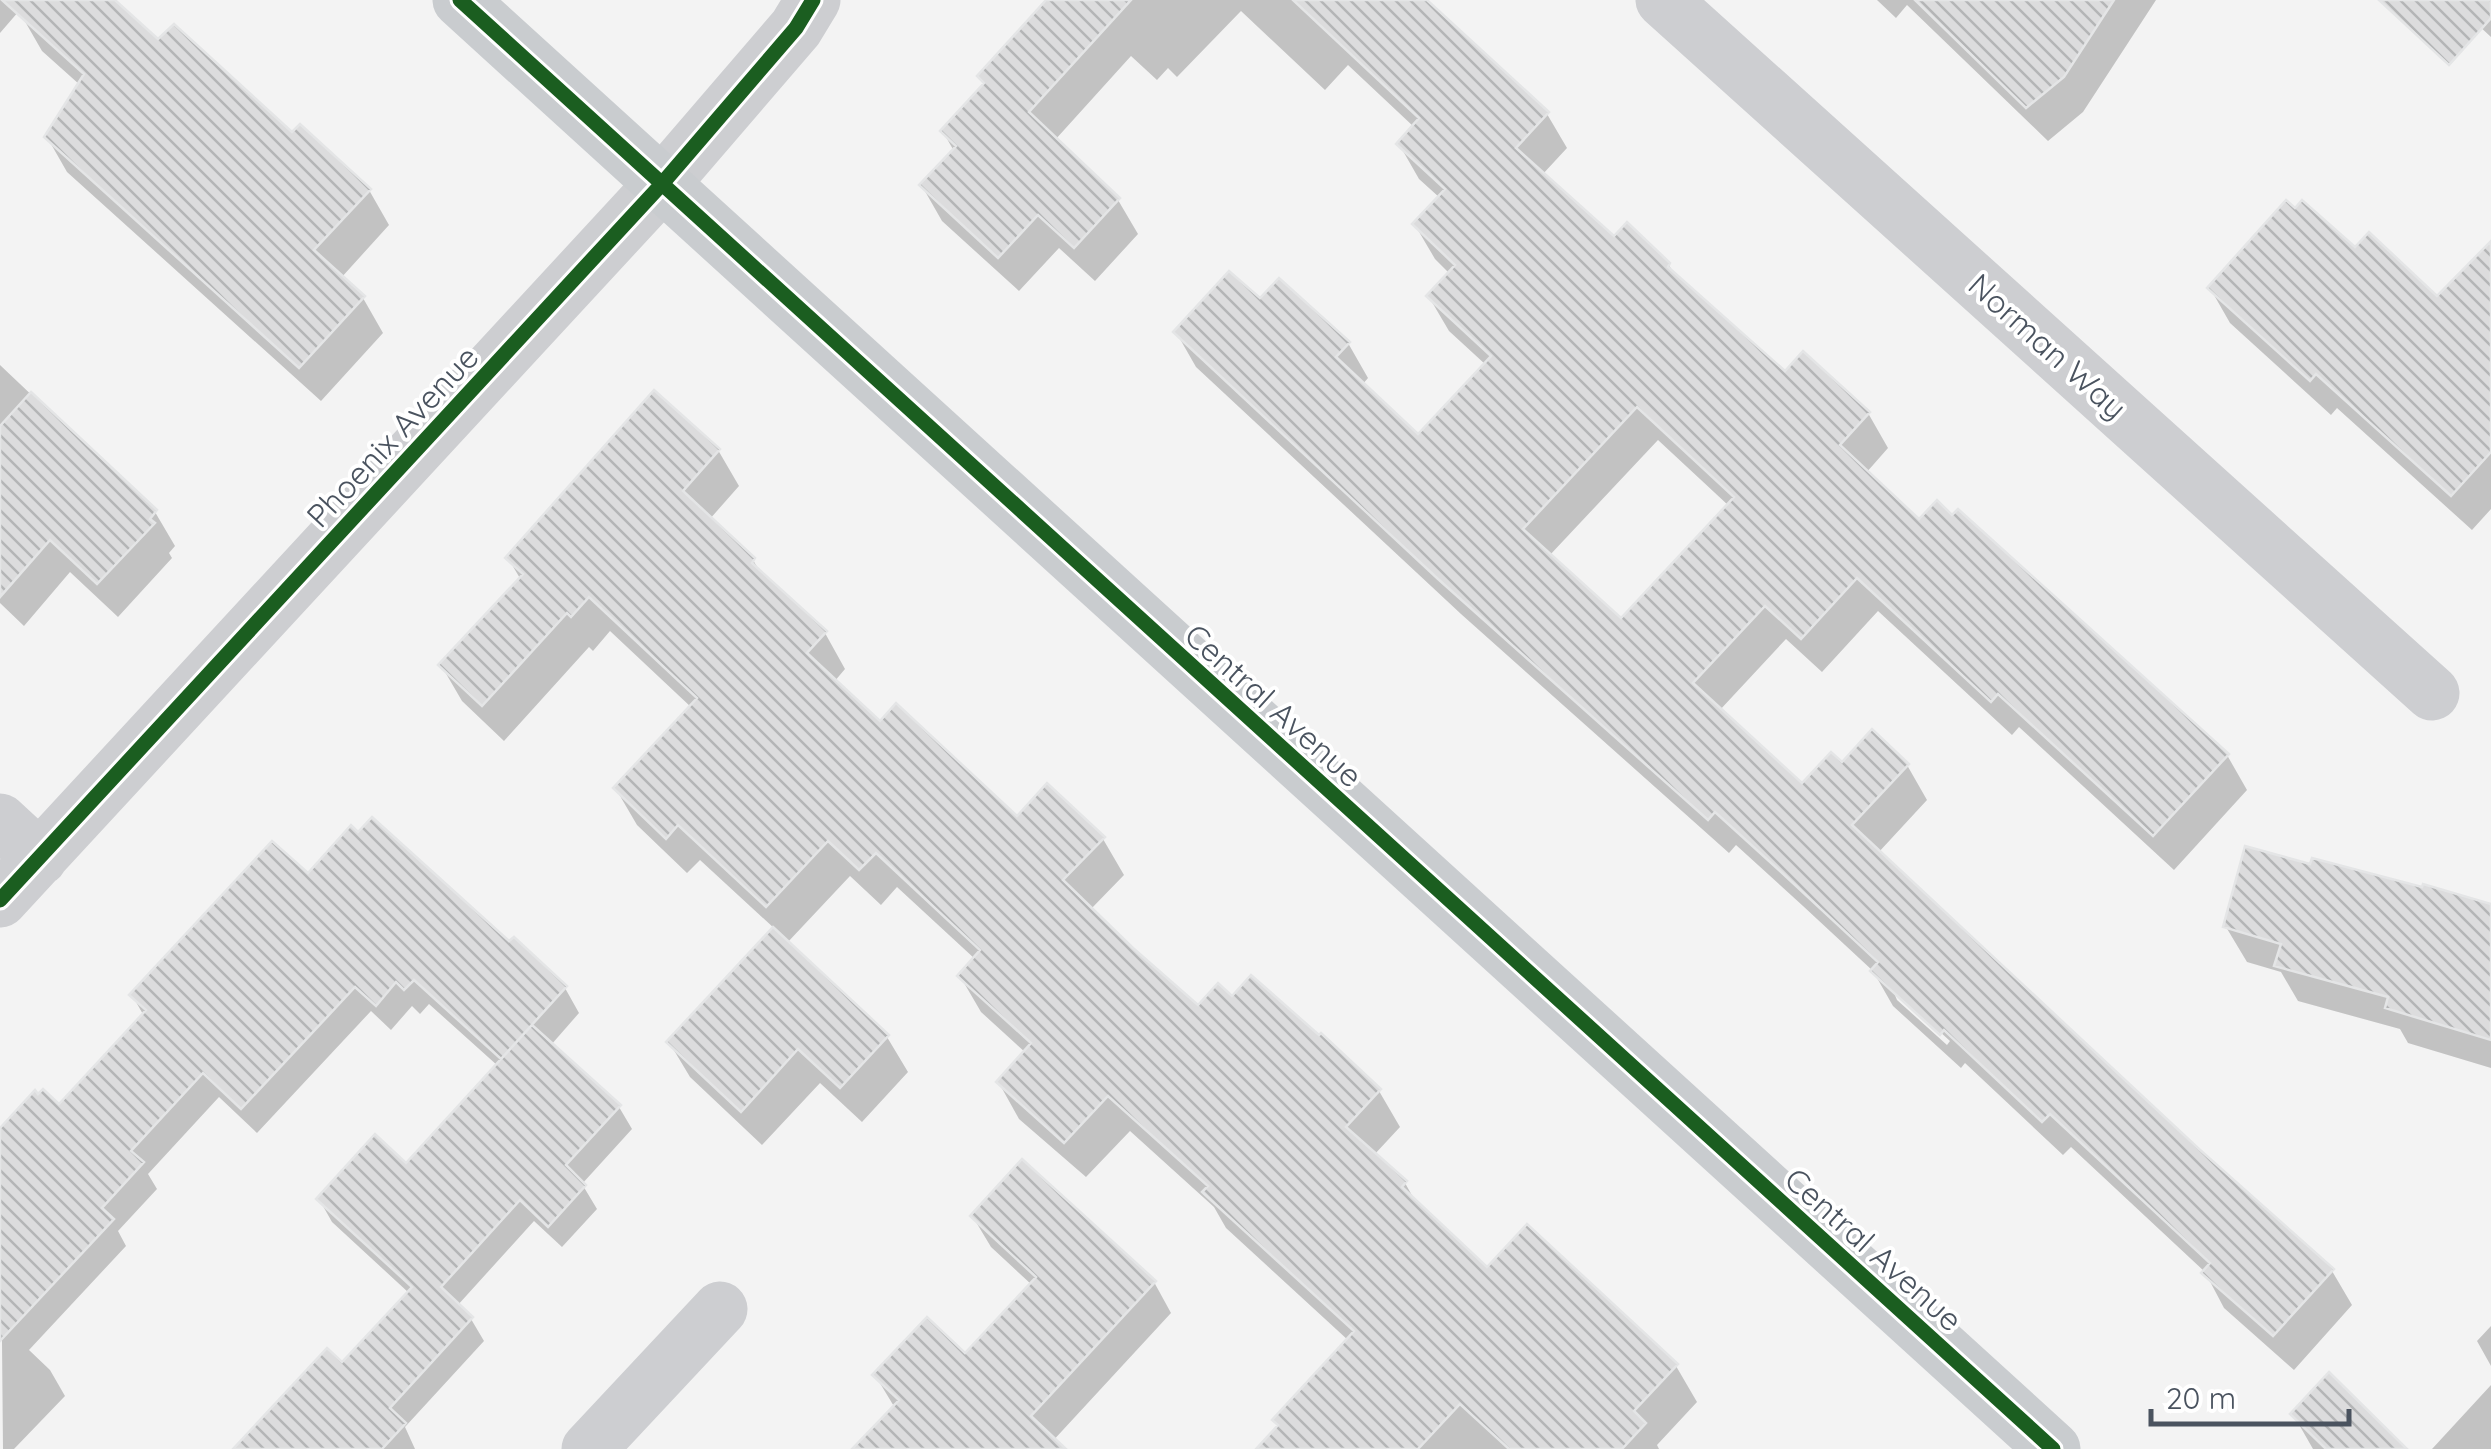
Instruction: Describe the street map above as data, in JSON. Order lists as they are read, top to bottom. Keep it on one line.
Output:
{"streets":{"main road":["Central Avenue"],"street":["Norman Way","Phoenix Avenue"]},"crossings":[["Phoenix Avenue","Central Avenue"]],"scale_bar":"20 m"}
